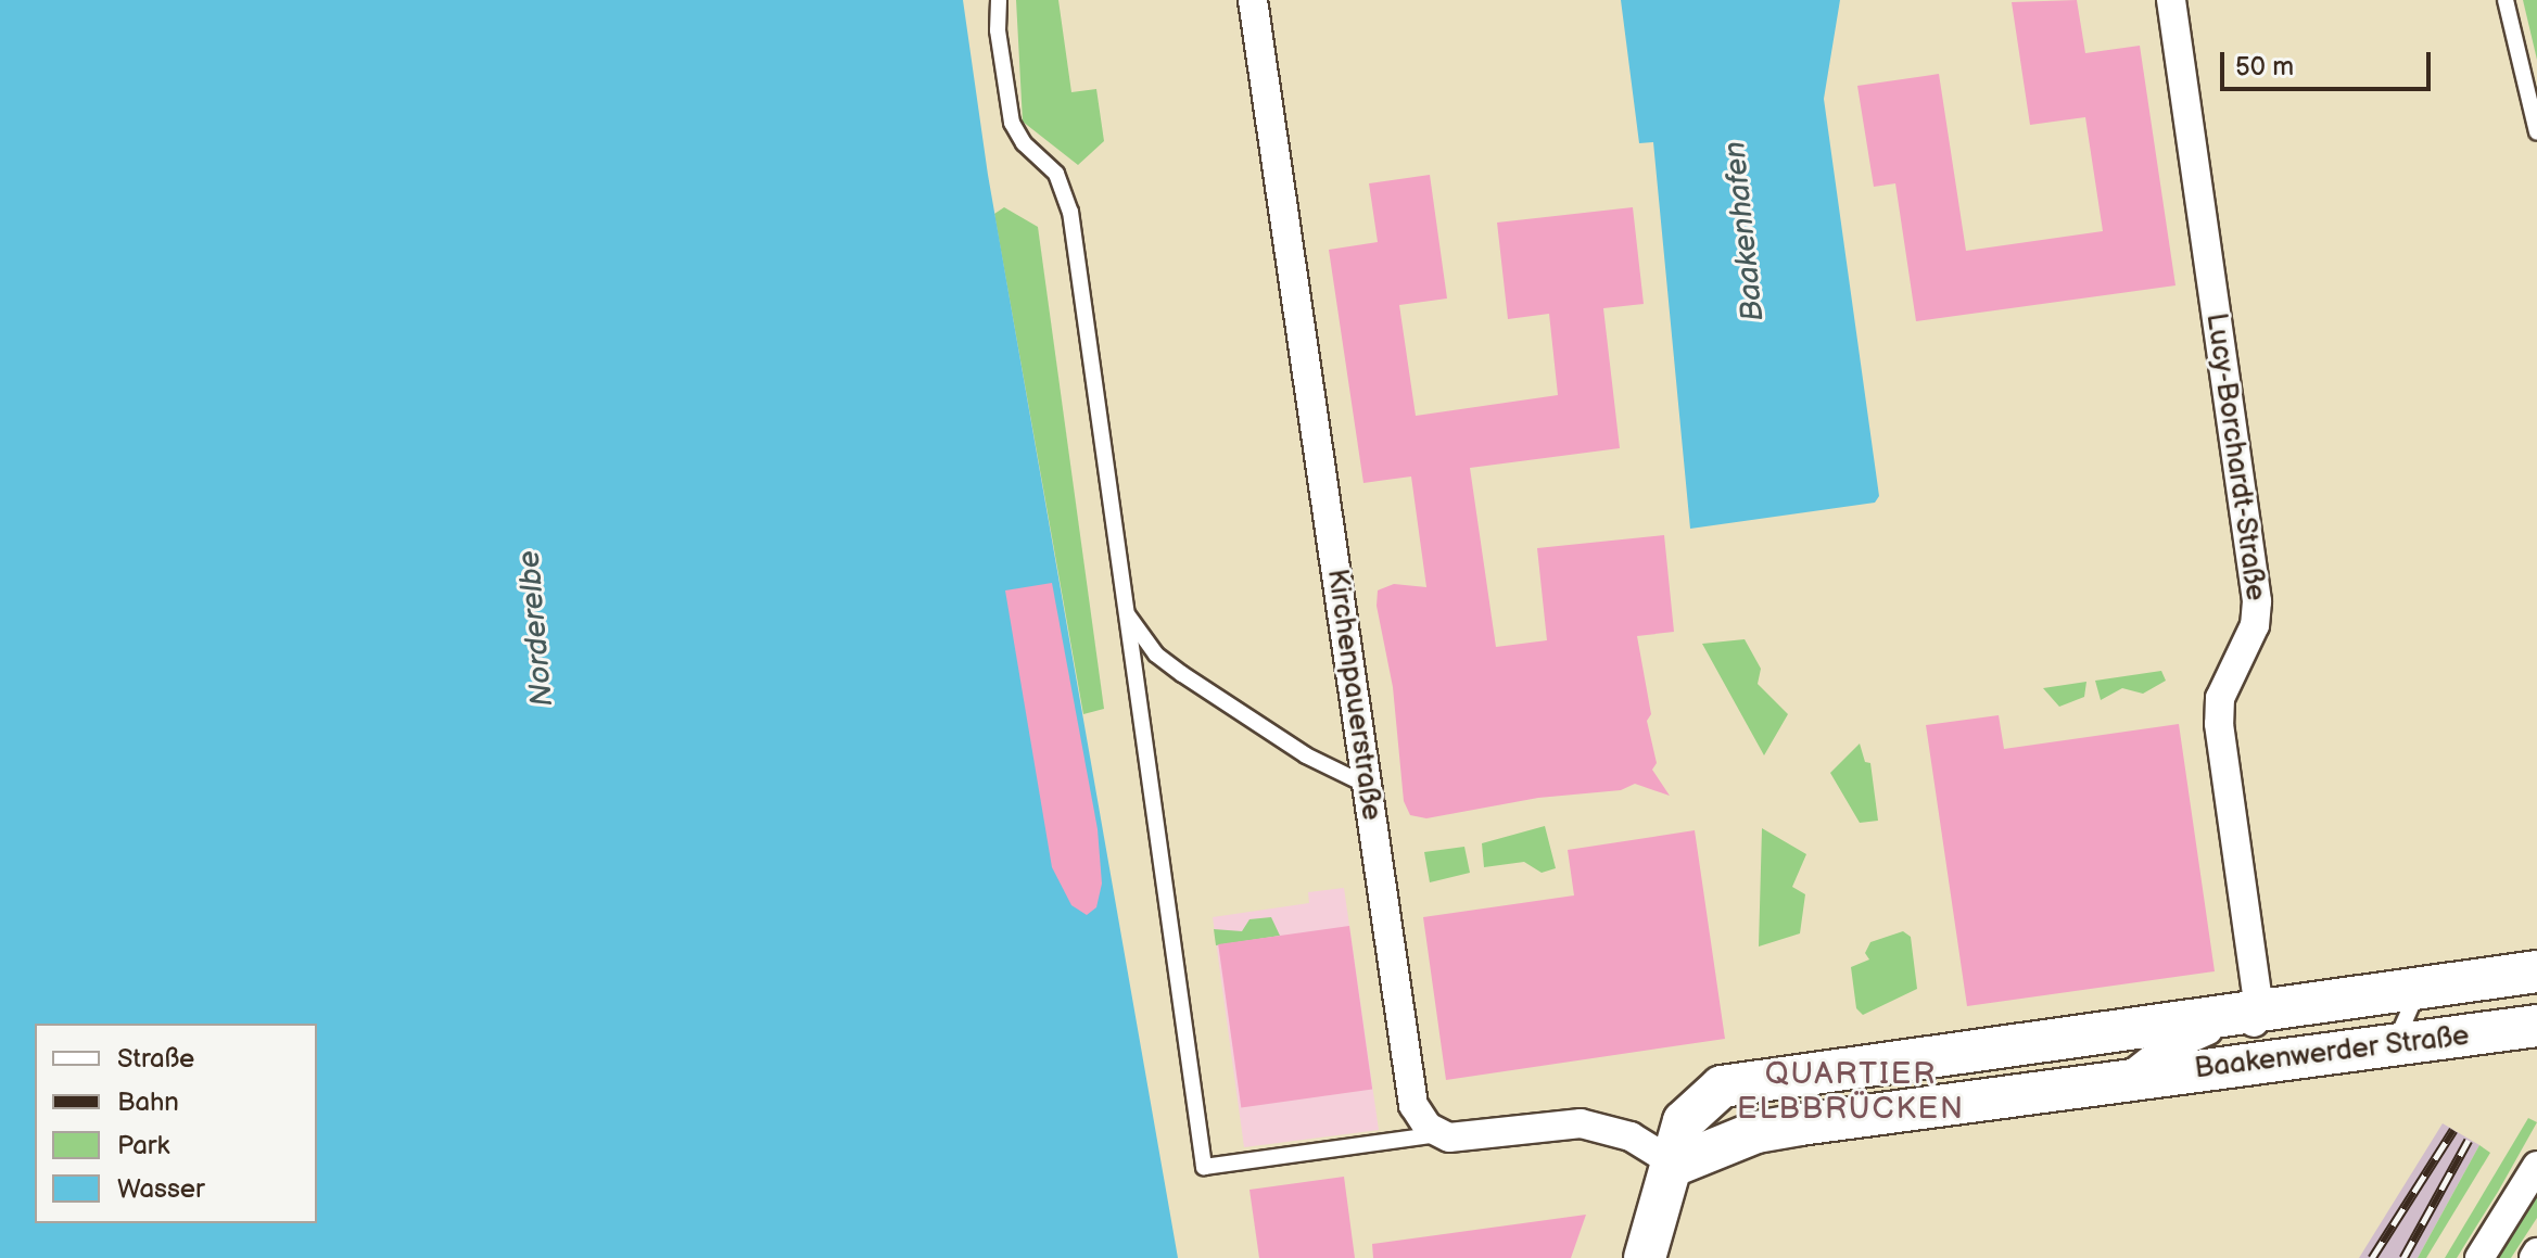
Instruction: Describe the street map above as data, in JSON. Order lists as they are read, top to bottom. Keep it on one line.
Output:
{"streets":{"main road":["Baakenwerder Straße"],"street":["Lucy-Borchardt-Straße","Kirchenpauerstraße"]},"crossings":[["Lucy-Borchardt-Straße","Baakenwerder Straße"]],"districts":["QUARTIER ELBBRÜCKEN"],"water":["Baakenhafen","Norderelbe"],"legend":["Straße","Bahn","Park","Wasser"],"scale_bar":"50 m"}
